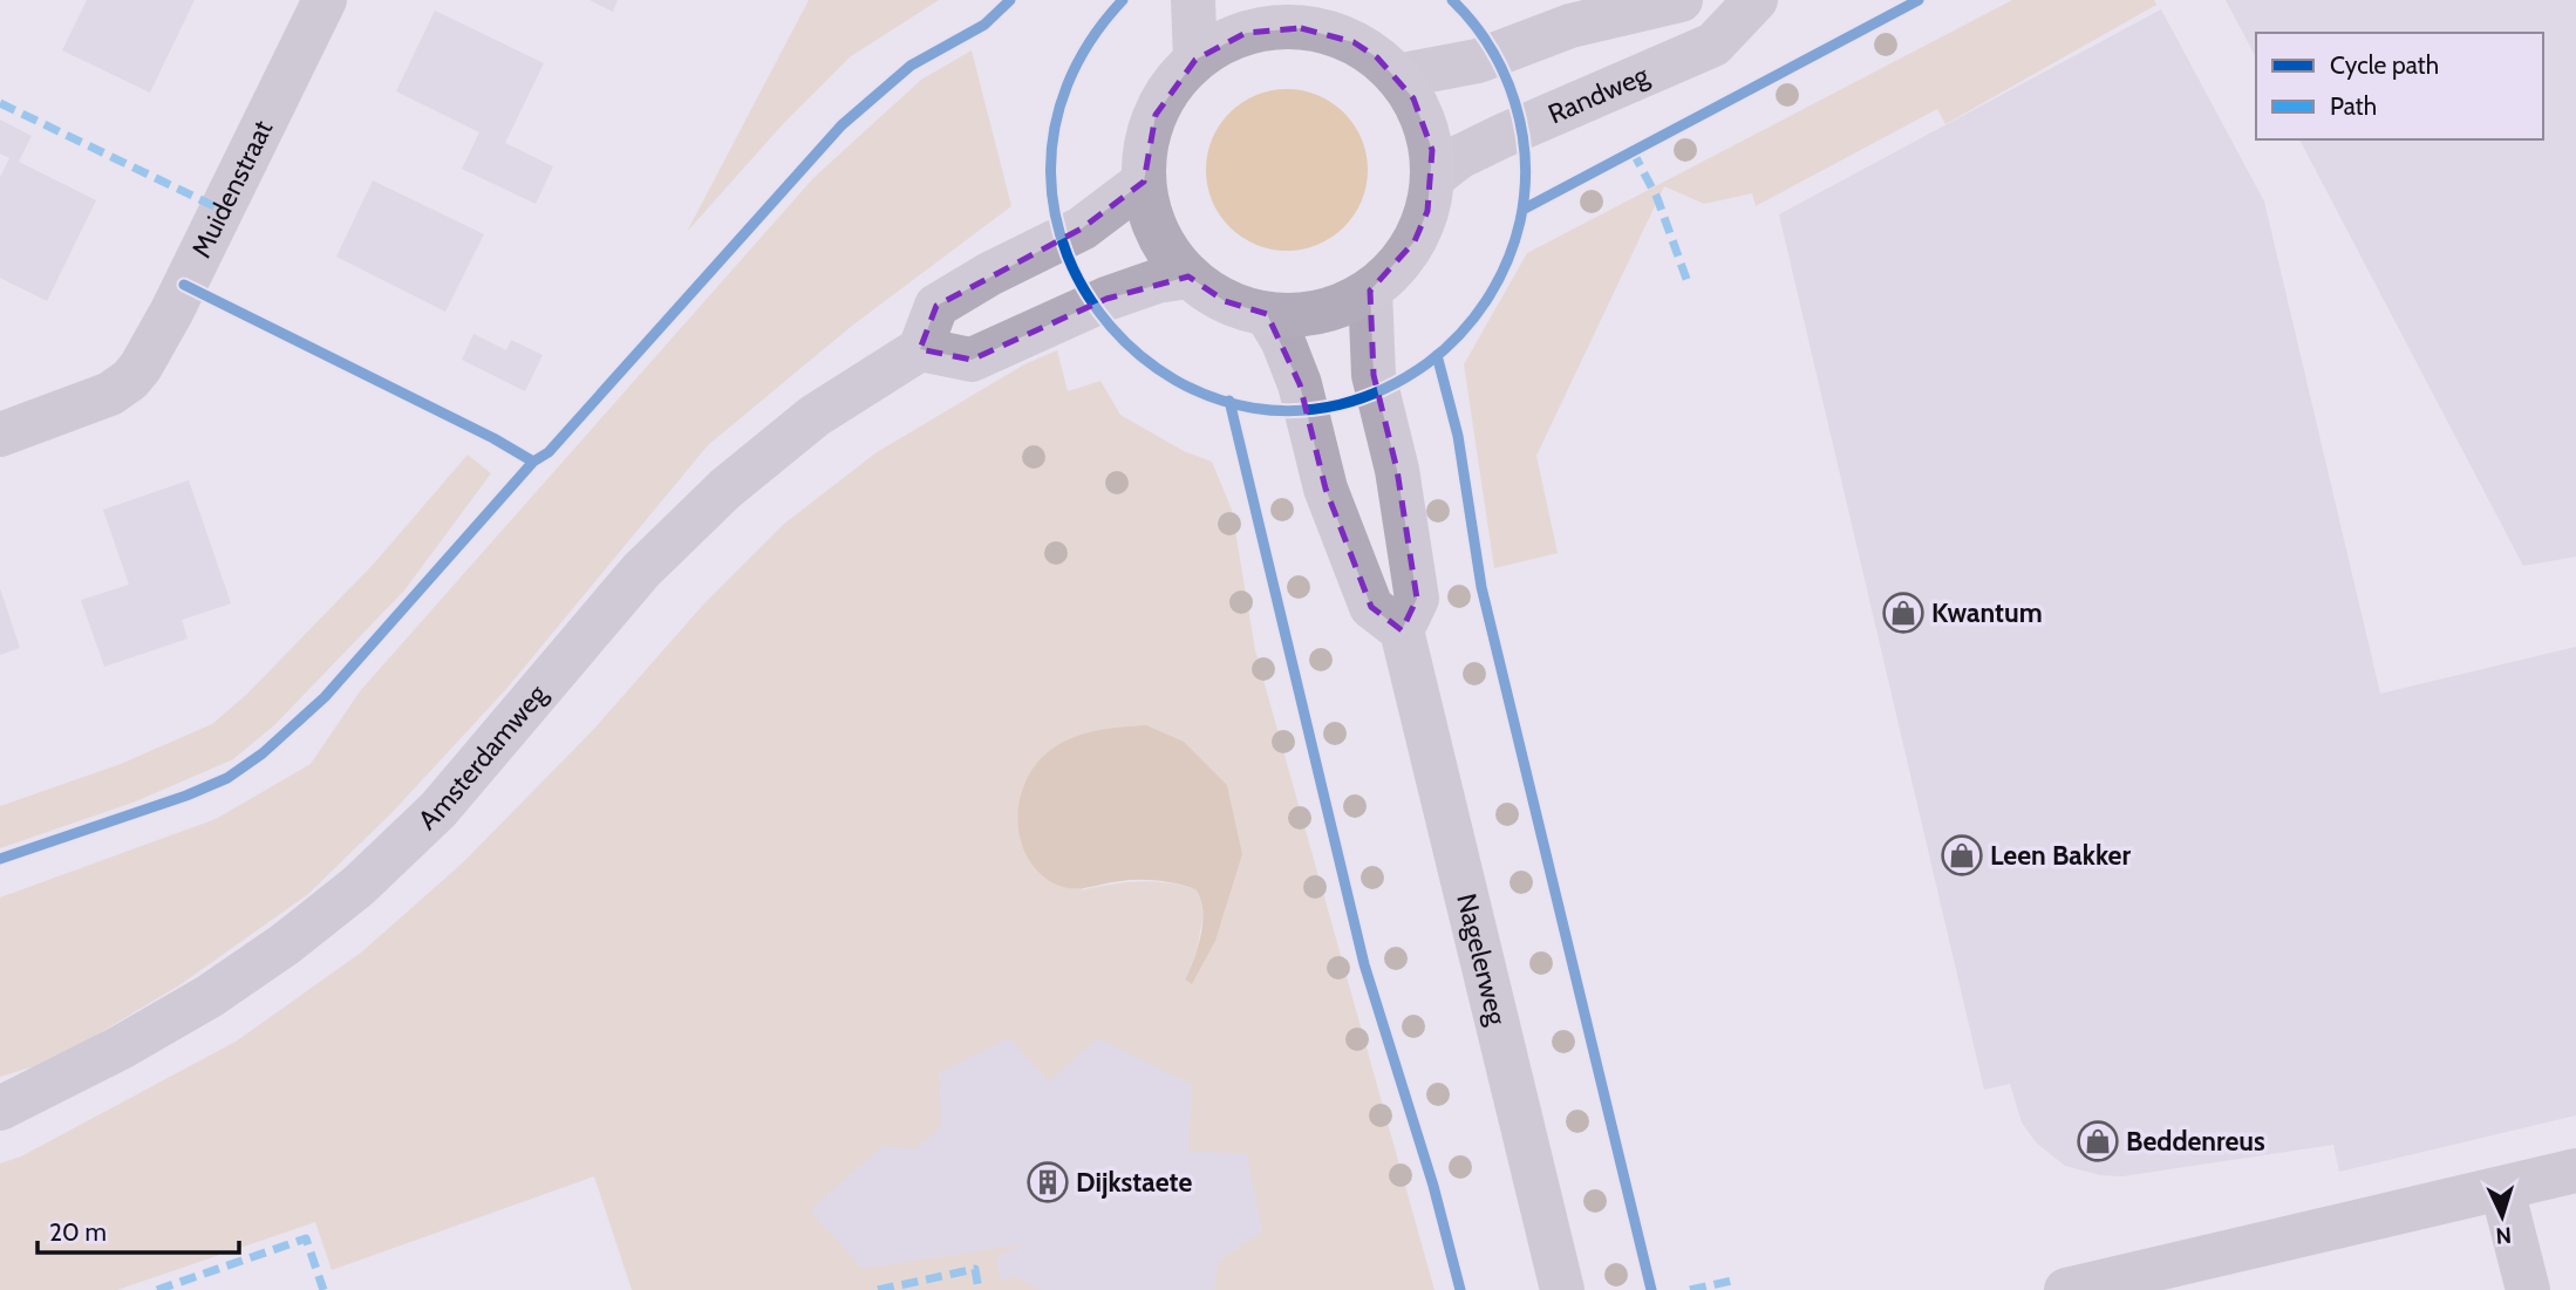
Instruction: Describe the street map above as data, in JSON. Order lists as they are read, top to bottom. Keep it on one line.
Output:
{"streets":{"main road":["Amsterdamweg"],"street":["Randweg","Muidenstraat","Nagelerweg"]},"places":{"shop":["Kwantum","Leen Bakker","Beddenreus"],"building":["Dijkstaete"]},"legend":["Cycle path","Path"],"scale_bar":"20 m","north":"bottom"}
